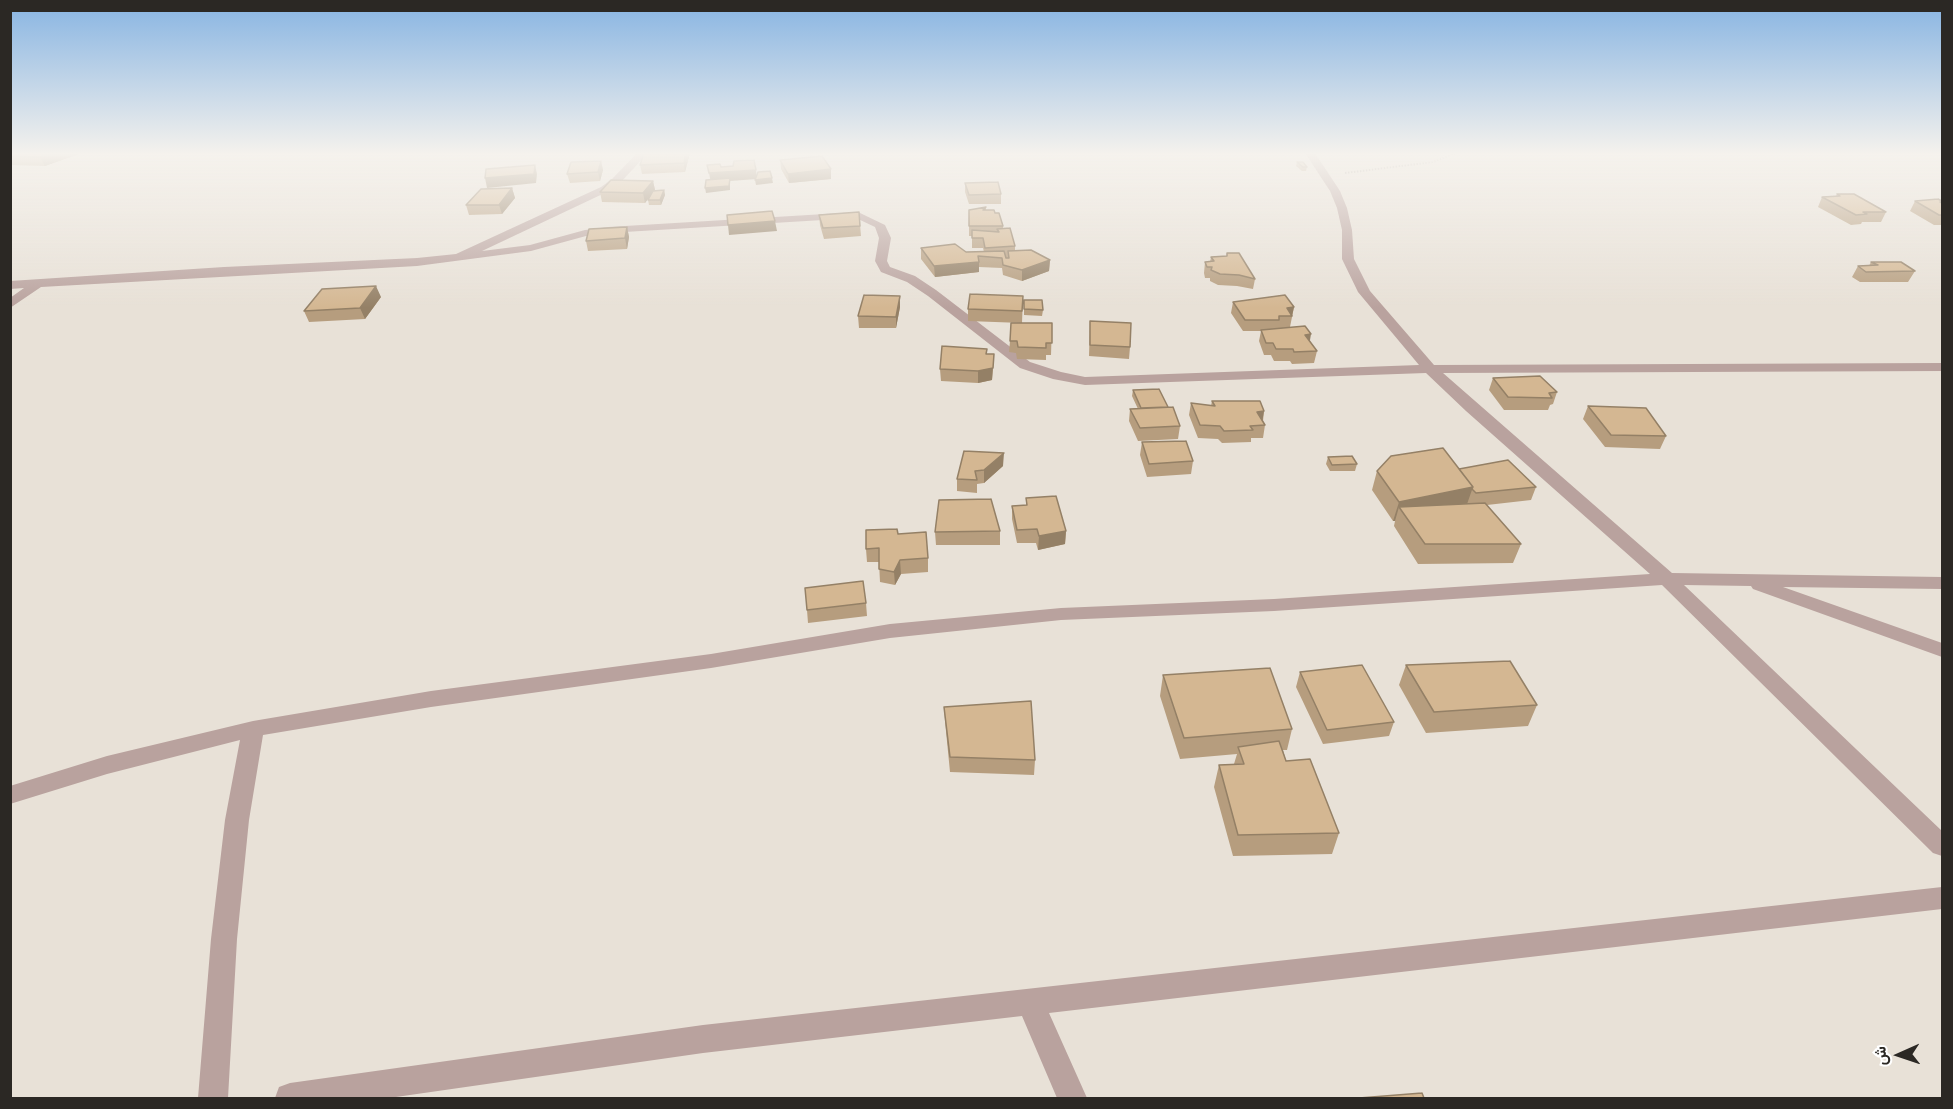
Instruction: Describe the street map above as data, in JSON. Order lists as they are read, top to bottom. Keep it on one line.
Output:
{"north":"left"}
